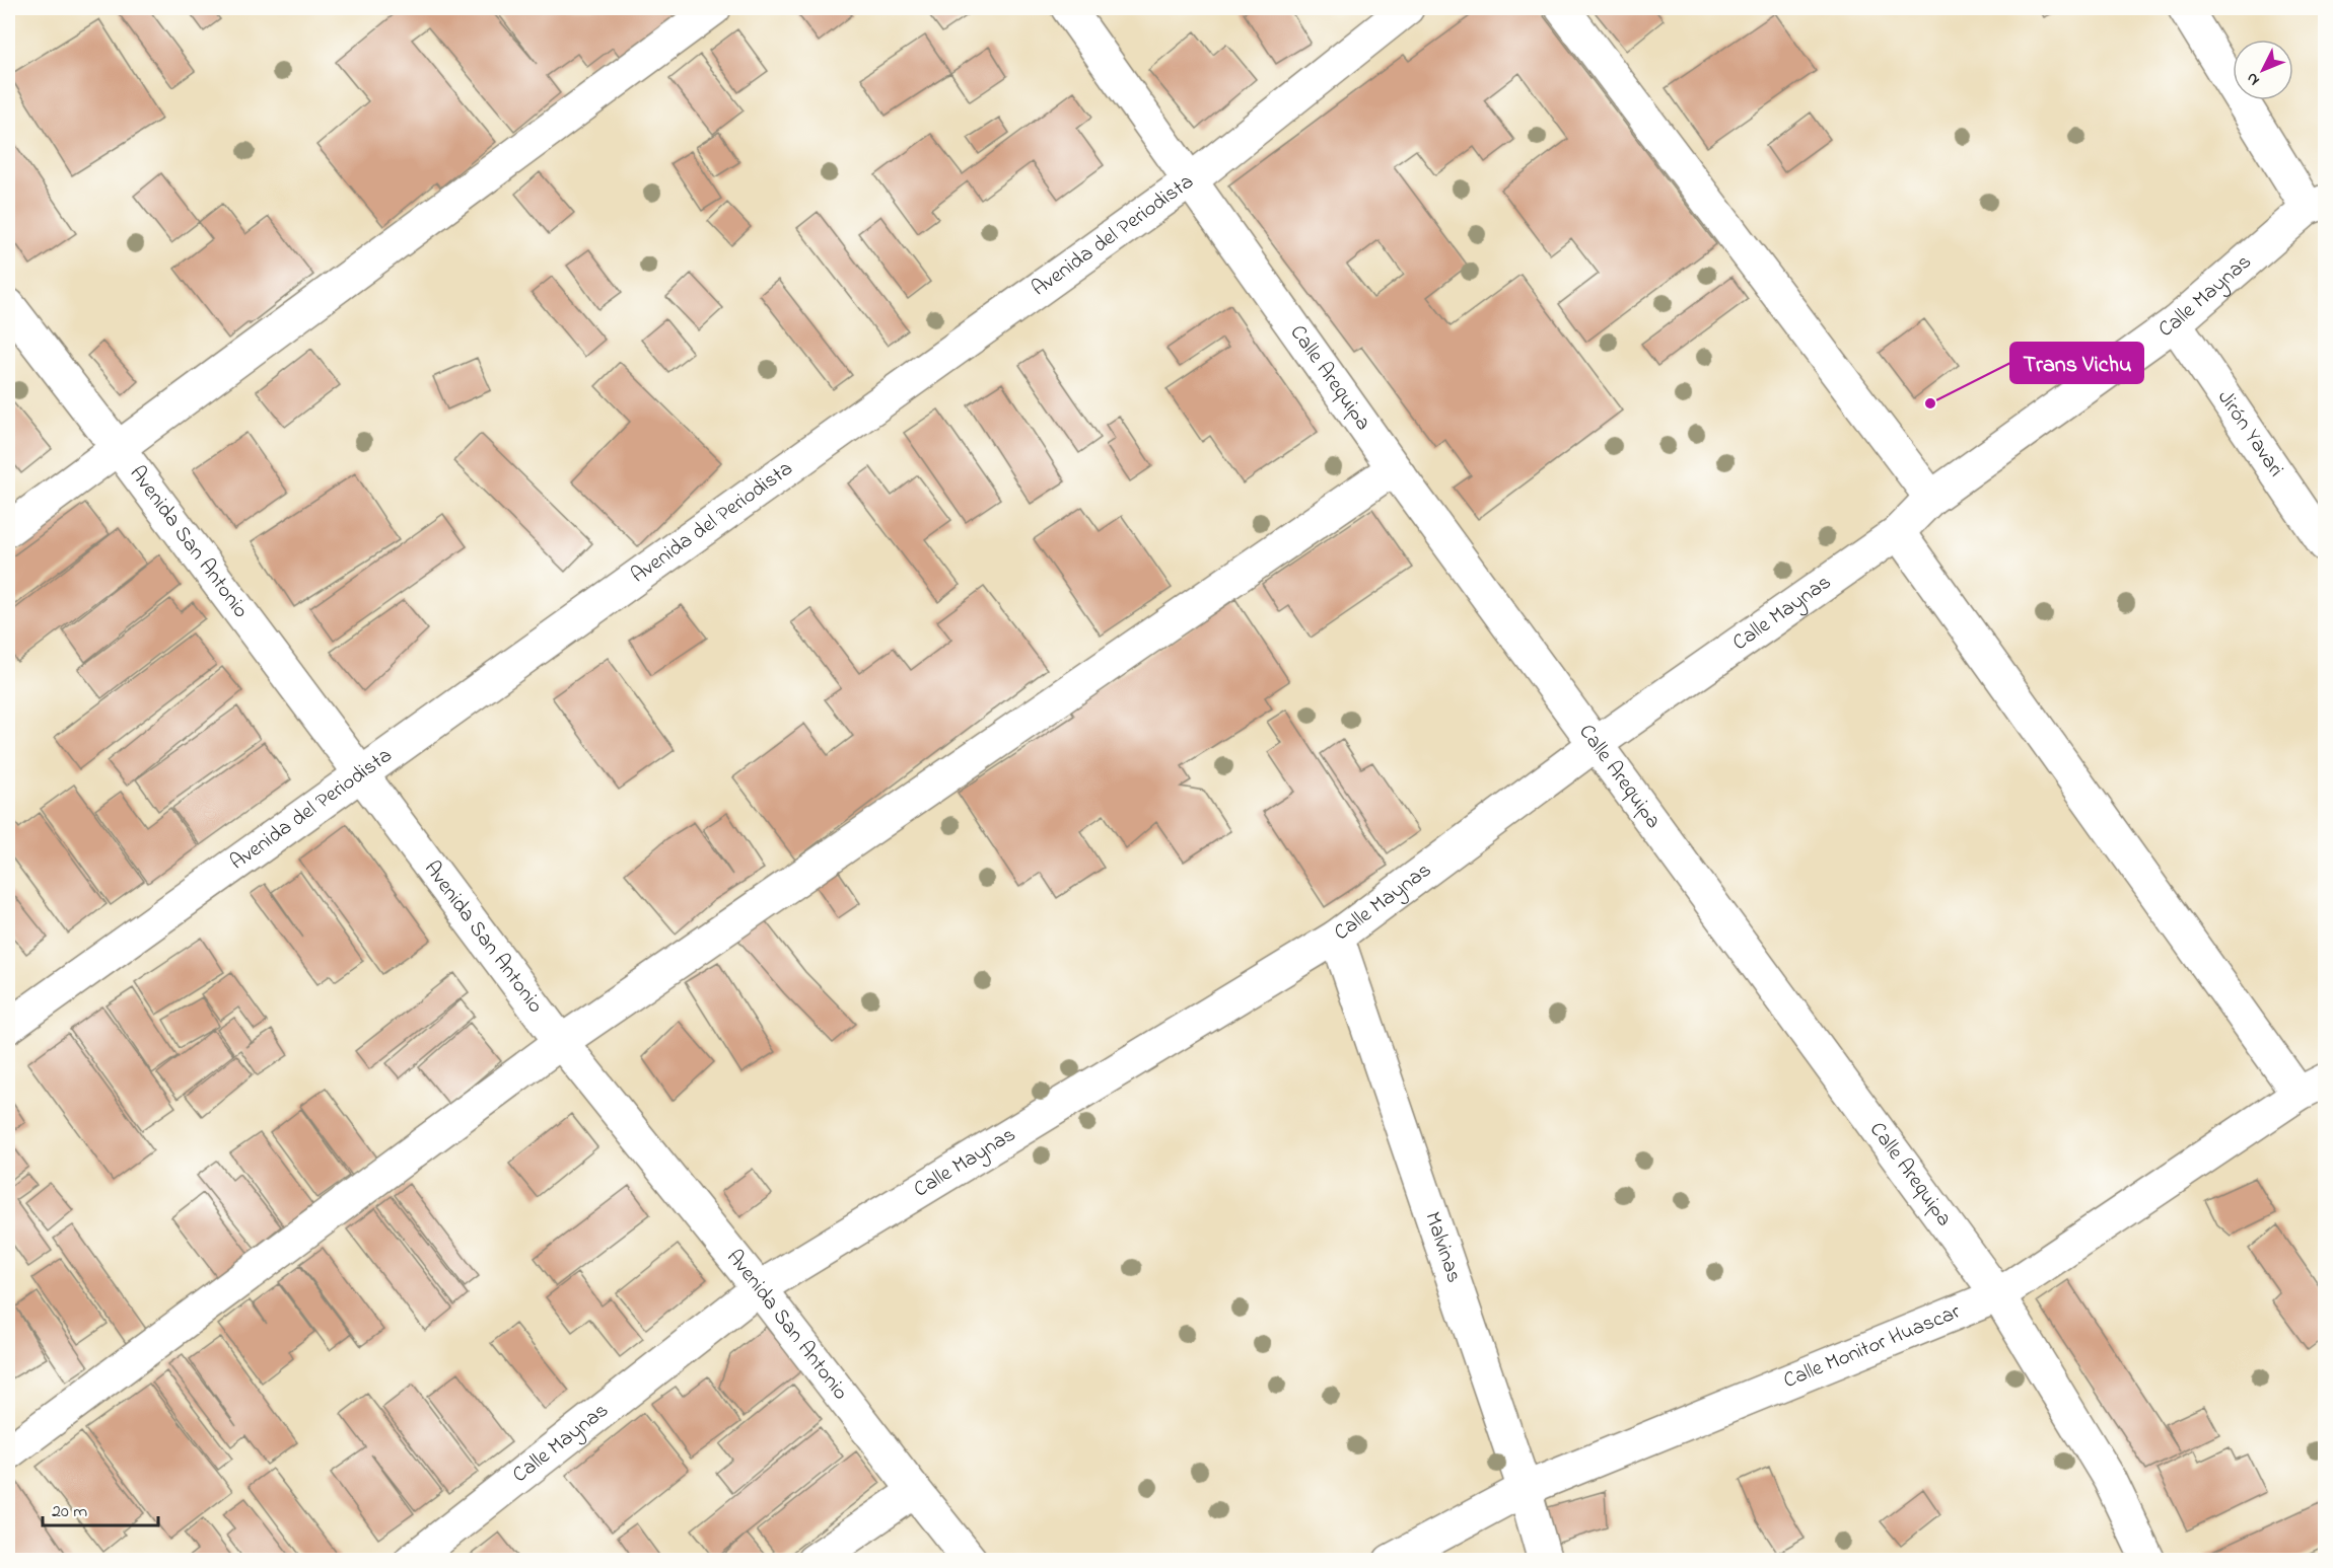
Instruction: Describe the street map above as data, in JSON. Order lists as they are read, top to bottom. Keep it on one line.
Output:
{"streets":{"street":["Avenida del Periodista","Calle Maynas","Calle Arequipa","Jirón Yavari","Avenida San Antonio","Malvinas","Calle Monitor Huascar"]},"crossings":[["Avenida del Periodista","Calle Arequipa"],["Avenida del Periodista","Avenida San Antonio"],["Calle Maynas","Calle Arequipa"],["Calle Maynas","Jirón Yavari"],["Calle Maynas","Avenida San Antonio"],["Calle Maynas","Malvinas"],["Calle Arequipa","Calle Monitor Huascar"],["Malvinas","Calle Monitor Huascar"]],"places":["Trans Vichu"],"scale_bar":"20 m","north":"bottom left"}
